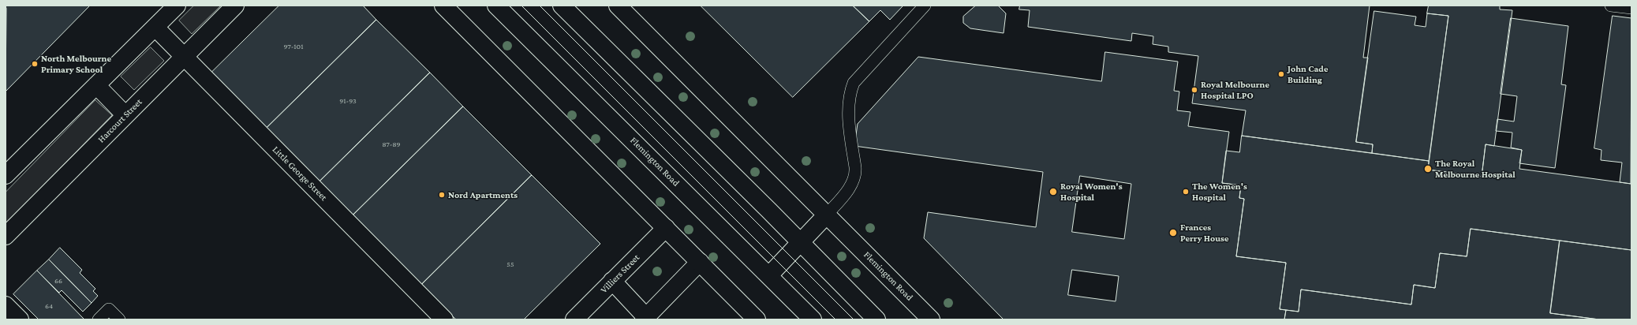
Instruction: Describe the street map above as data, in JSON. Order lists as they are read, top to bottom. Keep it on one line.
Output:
{"streets":{"main road":["Harcourt Street","Flemington Road","Little George Street","Villiers Street"]},"crossings":[["Harcourt Street","Little George Street"]],"places":["North Melbourne Primary School","John Cade Building","Royal Melbourne Hospital LPO","The Royal Melbourne Hospital","Royal Women's Hospital","The Women's Hospital","Nord Apartments","Frances Perry House"],"house_numbers":["97-101","91-93","87-89","55","66","64"]}
